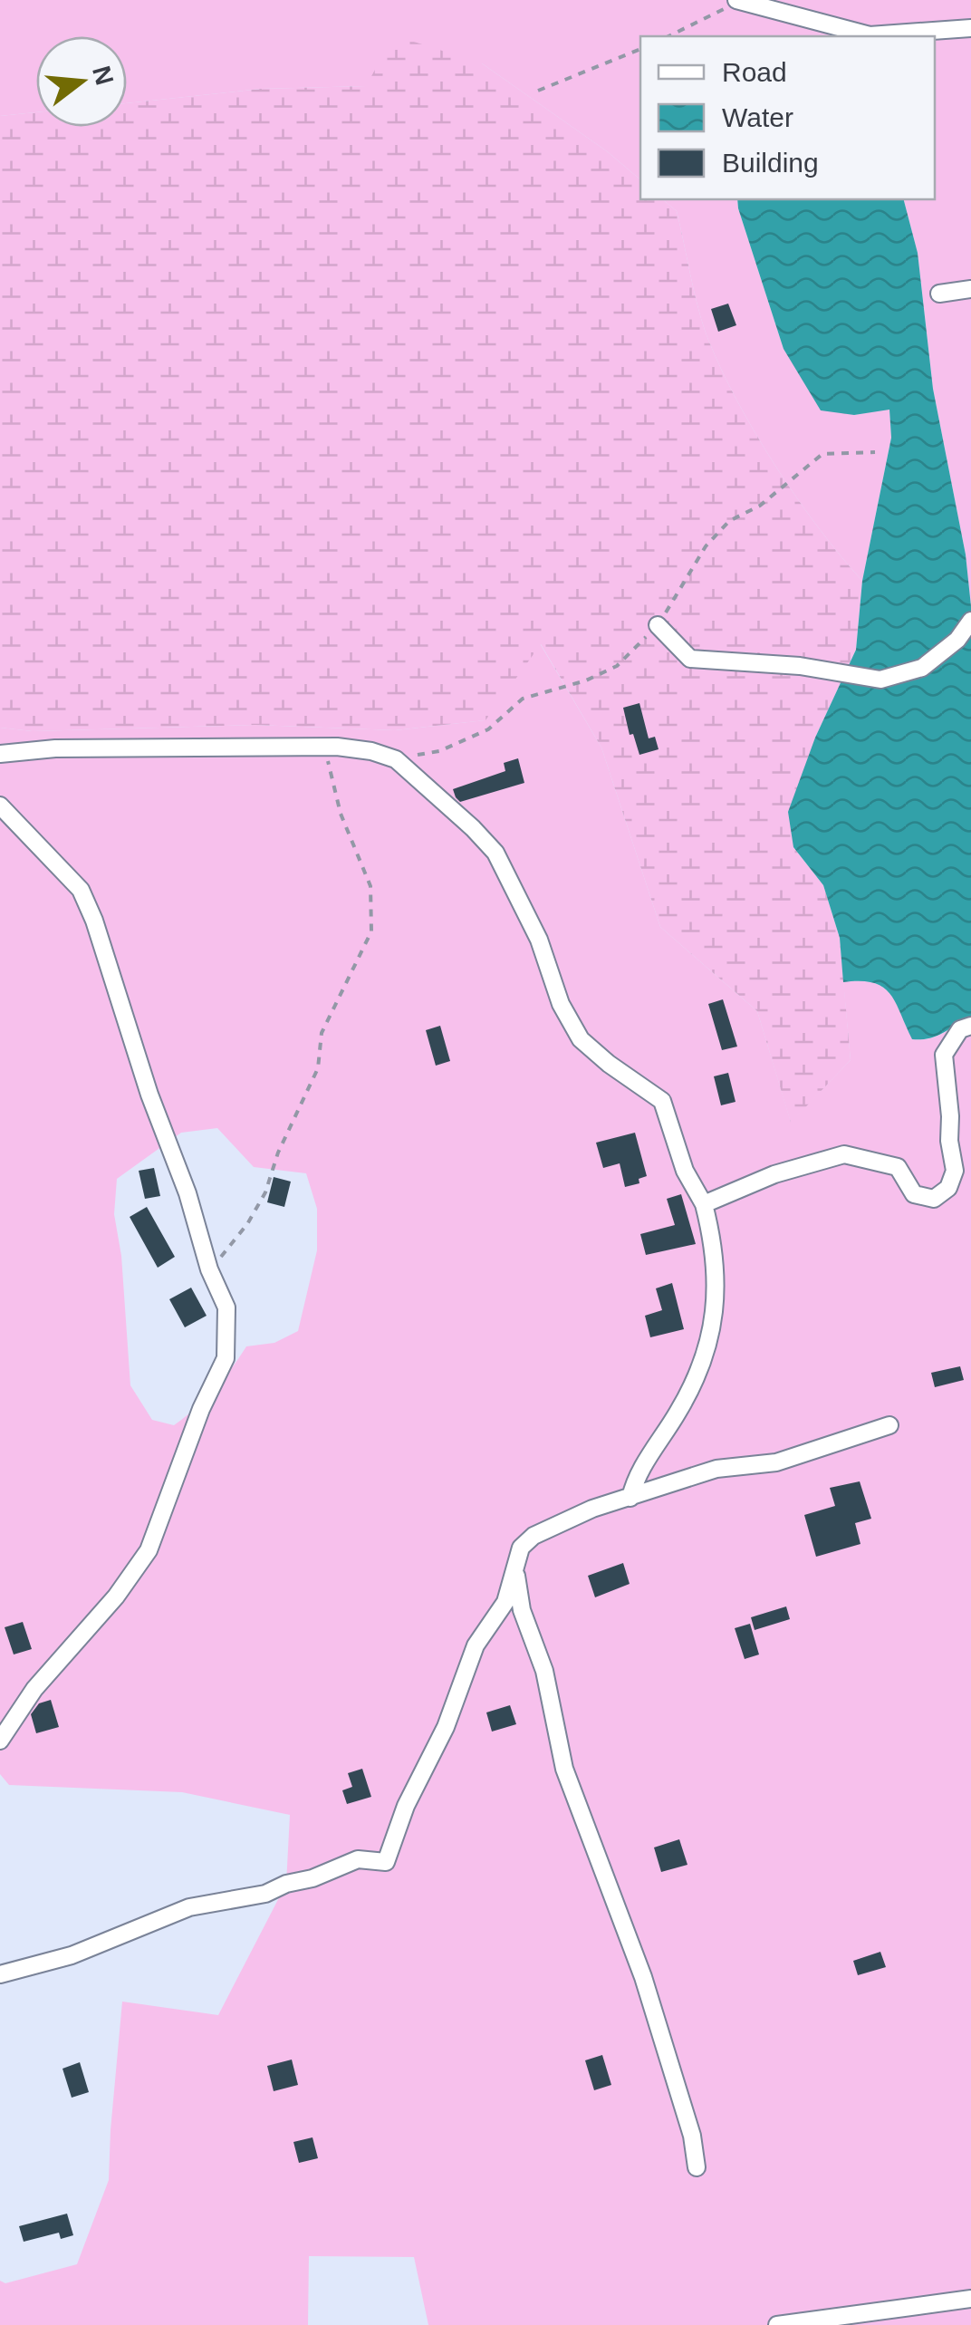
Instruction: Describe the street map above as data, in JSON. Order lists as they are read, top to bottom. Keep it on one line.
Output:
{"legend":["Road","Water","Building"],"north":"right"}
